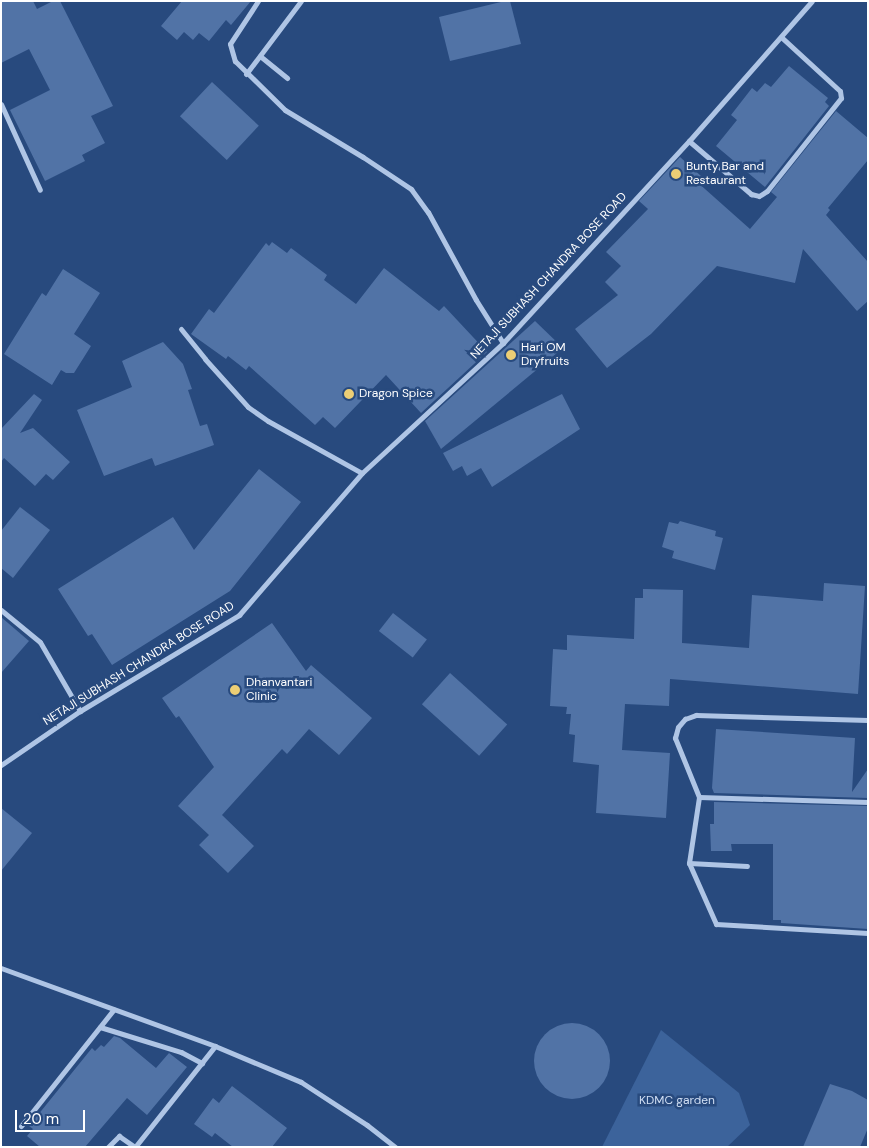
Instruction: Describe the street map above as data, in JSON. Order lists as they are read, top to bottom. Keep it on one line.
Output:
{"streets":{"street":["NETAJI SUBHASH CHANDRA BOSE ROAD"]},"parks":["KDMC garden"],"places":["Bunty Bar and Restaurant","Hari OM Dryfruits","Dragon Spice","Dhanvantari Clinic"],"scale_bar":"20 m"}
